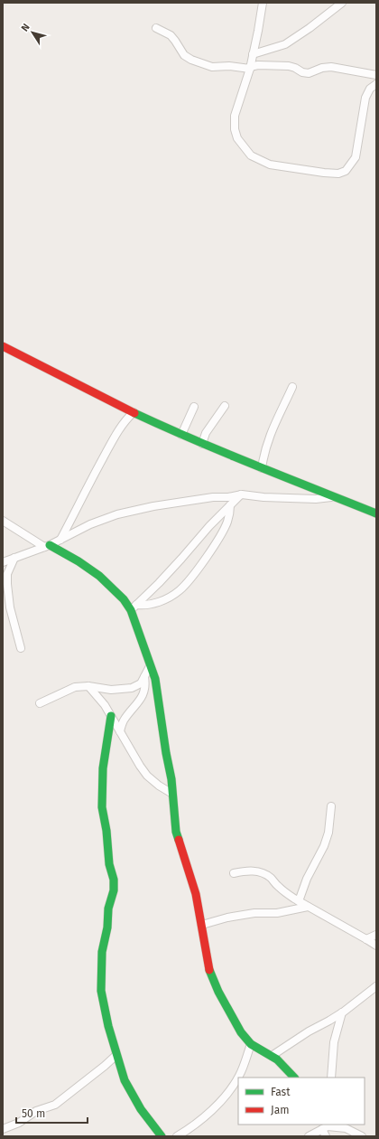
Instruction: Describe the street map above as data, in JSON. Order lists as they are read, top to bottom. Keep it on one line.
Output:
{"legend":["Fast","Jam"],"scale_bar":"50 m","north":"top left"}
